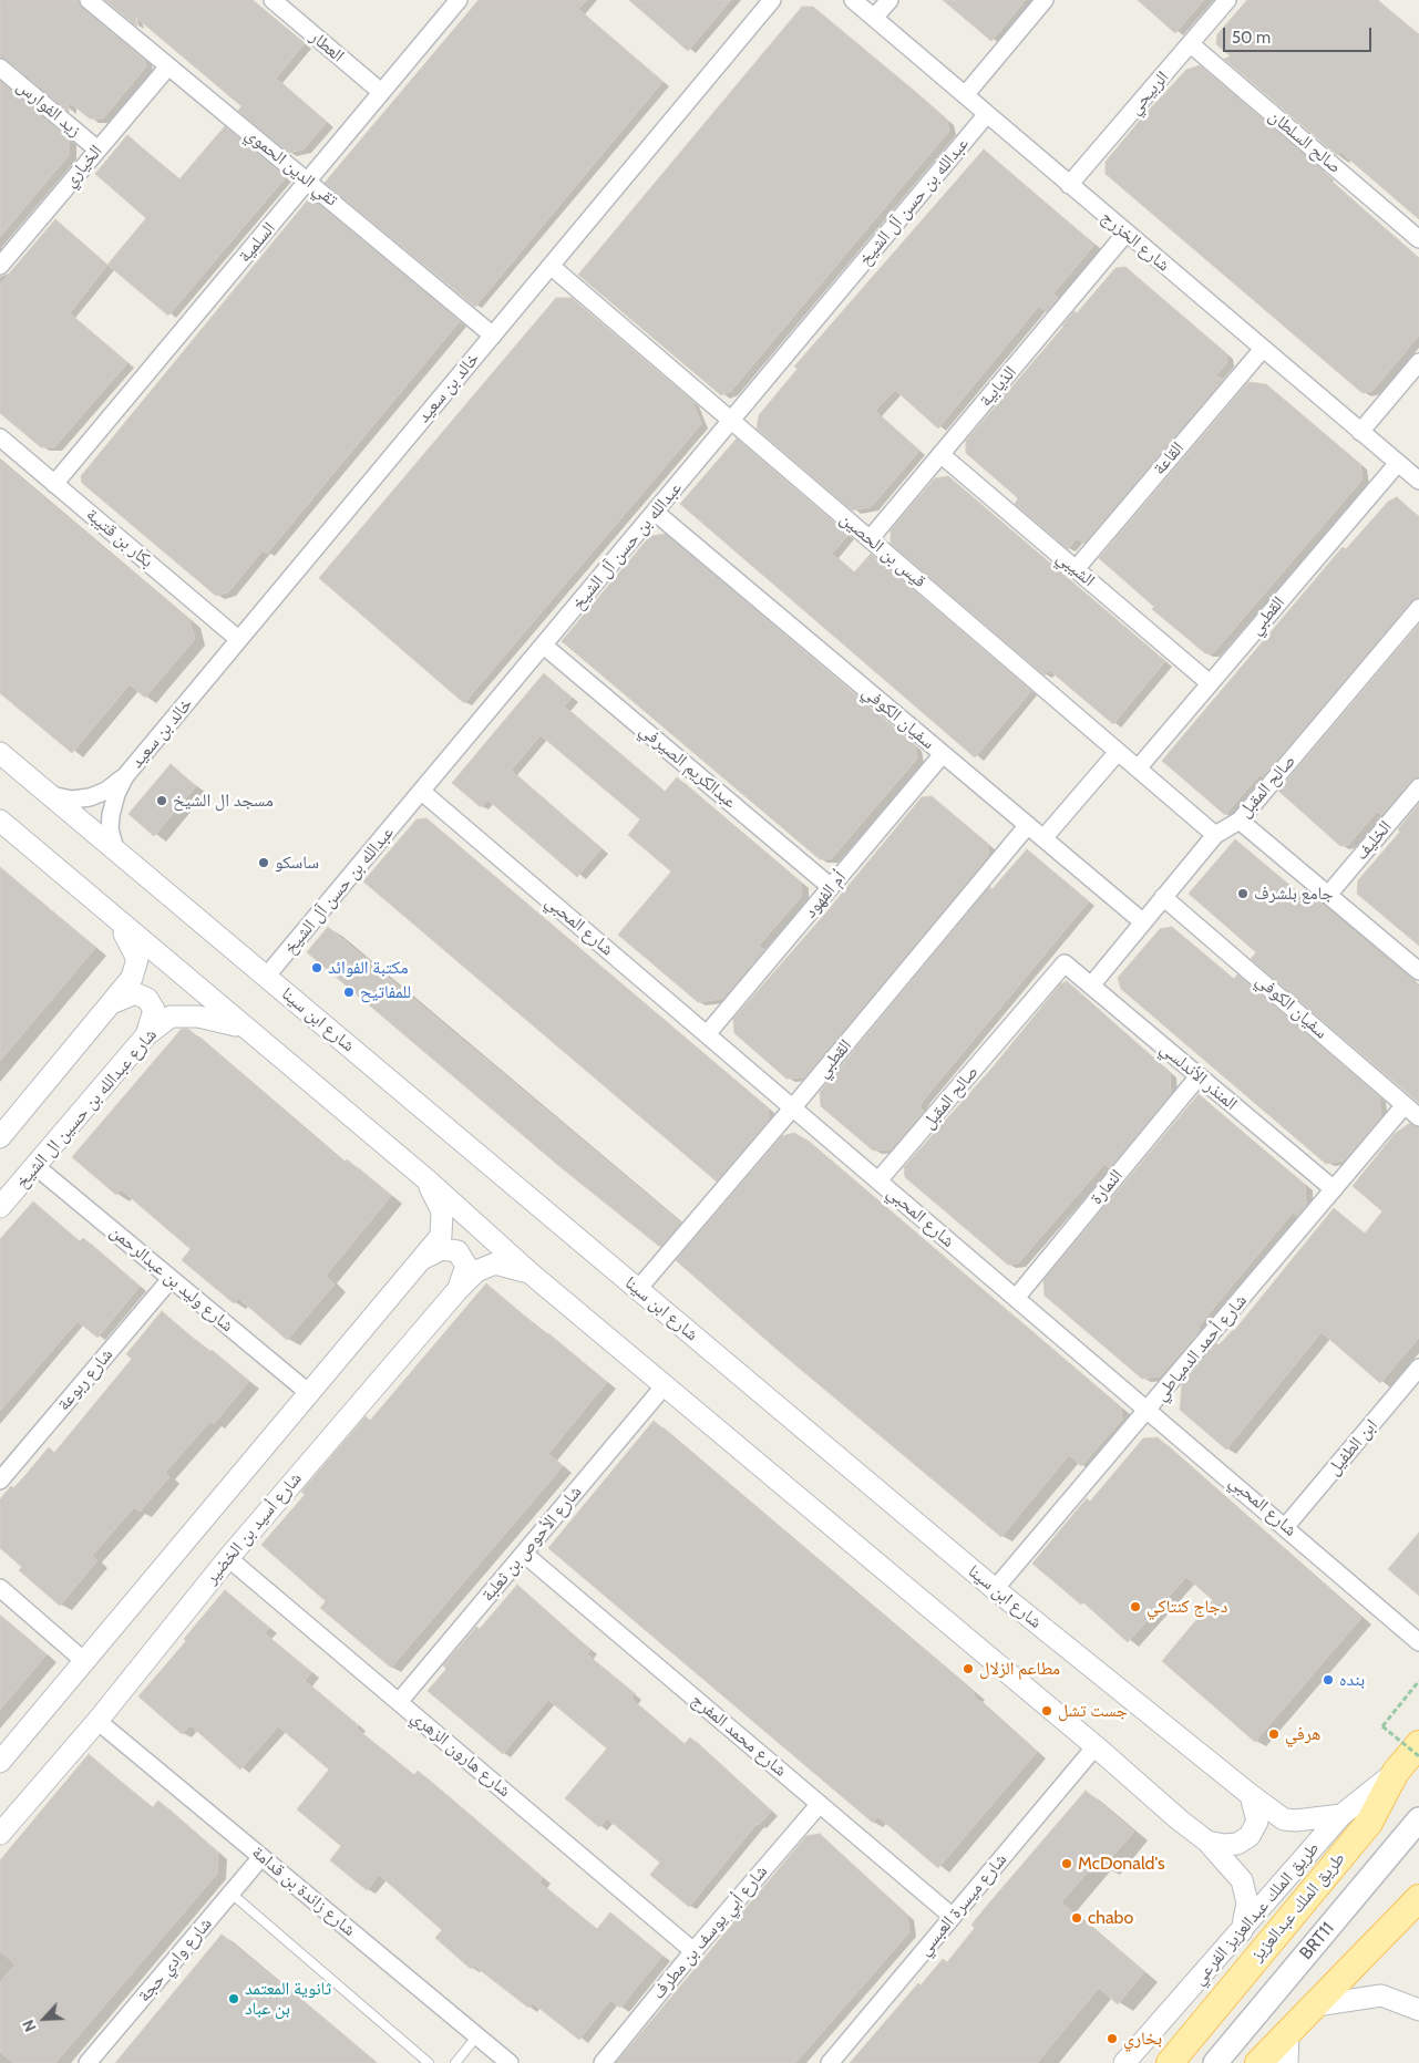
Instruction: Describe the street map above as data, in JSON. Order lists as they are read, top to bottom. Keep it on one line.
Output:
{"streets":{"main road":["طريق الملك عبدالعزيز","BRT11"],"street":["العطار","الربيحي","زيد الفوارس","صالح السلطان","الخياري","تقي الدين الحموي","عبدالله بن حسن آل الشيخ","شارع الخزرج","السلمية","الذيابية","خالد بن سعيد","القاعة","بكار بن قتيبة","قيس بن الحصين","الشيبي","القطبي","سفيان الكوفي","عبدالكريم الصيرفي","صالح المقبل","الخليف","أم الفهود","شارع المحبي","شارع ابن سينا","المنذر الأندلسي","شارع عبدالله بن حسين ال الشيخ","النمارة","شارع وليد بن عبدالرحمن","شارع أحمد الدمياطي","شارع ربوعة","ابن الطفيل","شارع أسيد بن الخضير","شارع الأحوص بن ثعلبة","شارع محمد المفرج","شارع هارون الزهري","شارع زائدة بن قدامة","شارع ميسرة العبسي","طريق الملك عبدالعزيز الفرعي","شارع أبي يوسف بن مطرف","شارع وادي حجة"]},"crossings":[["العطار","السلمية"],["الربيحي","صالح السلطان"],["الربيحي","شارع الخزرج"],["زيد الفوارس","الخياري"],["الخياري","تقي الدين الحموي"],["تقي الدين الحموي","السلمية"],["تقي الدين الحموي","خالد بن سعيد"],["عبدالله بن حسن آل الشيخ","شارع الخزرج"],["عبدالله بن حسن آل الشيخ","قيس بن الحصين"],["عبدالله بن حسن آل الشيخ","سفيان الكوفي"],["عبدالله بن حسن آل الشيخ","عبدالكريم الصيرفي"],["عبدالله بن حسن آل الشيخ","شارع المحبي"],["عبدالله بن حسن آل الشيخ","شارع ابن سينا"],["شارع الخزرج","الذيابية"],["شارع الخزرج","القاعة"],["شارع الخزرج","القطبي"],["السلمية","بكار بن قتيبة"],["الذيابية","قيس بن الحصين"],["الذيابية","الشيبي"],["خالد بن سعيد","بكار بن قتيبة"],["خالد بن سعيد","قيس بن الحصين"],["خالد بن سعيد","شارع ابن سينا"],["القاعة","الشيبي"],["قيس بن الحصين","القطبي"],["قيس بن الحصين","صالح المقبل"],["الشيبي","القطبي"],["القطبي","سفيان الكوفي"],["القطبي","شارع المحبي"],["القطبي","شارع ابن سينا"],["سفيان الكوفي","صالح المقبل"],["سفيان الكوفي","أم الفهود"],["سفيان الكوفي","شارع أحمد الدمياطي"],["عبدالكريم الصيرفي","أم الفهود"],["صالح المقبل","شارع المحبي"],["صالح المقبل","المنذر الأندلسي"],["أم الفهود","شارع المحبي"],["شارع المحبي","النمارة"],["شارع المحبي","شارع أحمد الدمياطي"],["شارع المحبي","ابن الطفيل"],["شارع ابن سينا","شارع أحمد الدمياطي"],["شارع ابن سينا","طريق الملك عبدالعزيز الفرعي"],["المنذر الأندلسي","النمارة"],["المنذر الأندلسي","شارع أحمد الدمياطي"],["شارع عبدالله بن حسين ال الشيخ","شارع وليد بن عبدالرحمن"],["شارع وليد بن عبدالرحمن","شارع ربوعة"],["شارع أسيد بن الخضير","شارع هارون الزهري"],["شارع أسيد بن الخضير","شارع زائدة بن قدامة"],["شارع الأحوص بن ثعلبة","شارع محمد المفرج"],["شارع الأحوص بن ثعلبة","شارع هارون الزهري"],["شارع محمد المفرج","شارع ميسرة العبسي"],["شارع محمد المفرج","شارع أبي يوسف بن مطرف"],["شارع هارون الزهري","شارع أبي يوسف بن مطرف"],["شارع زائدة بن قدامة","شارع وادي حجة"],["طريق الملك عبدالعزيز","طريق الملك عبدالعزيز الفرعي"]],"places":["مسجد ال الشيخ","ساسكو","جامع بلشرف","مكتبة الفوائد","للمفاتيح","دجاج كنتاكي","مطاعم الزلال","بنده","جست تشل","هرفي","McDonald's","chabo","ثانوية المعتمد بن عباد","بخاري"],"scale_bar":"50 m","north":"bottom left"}
